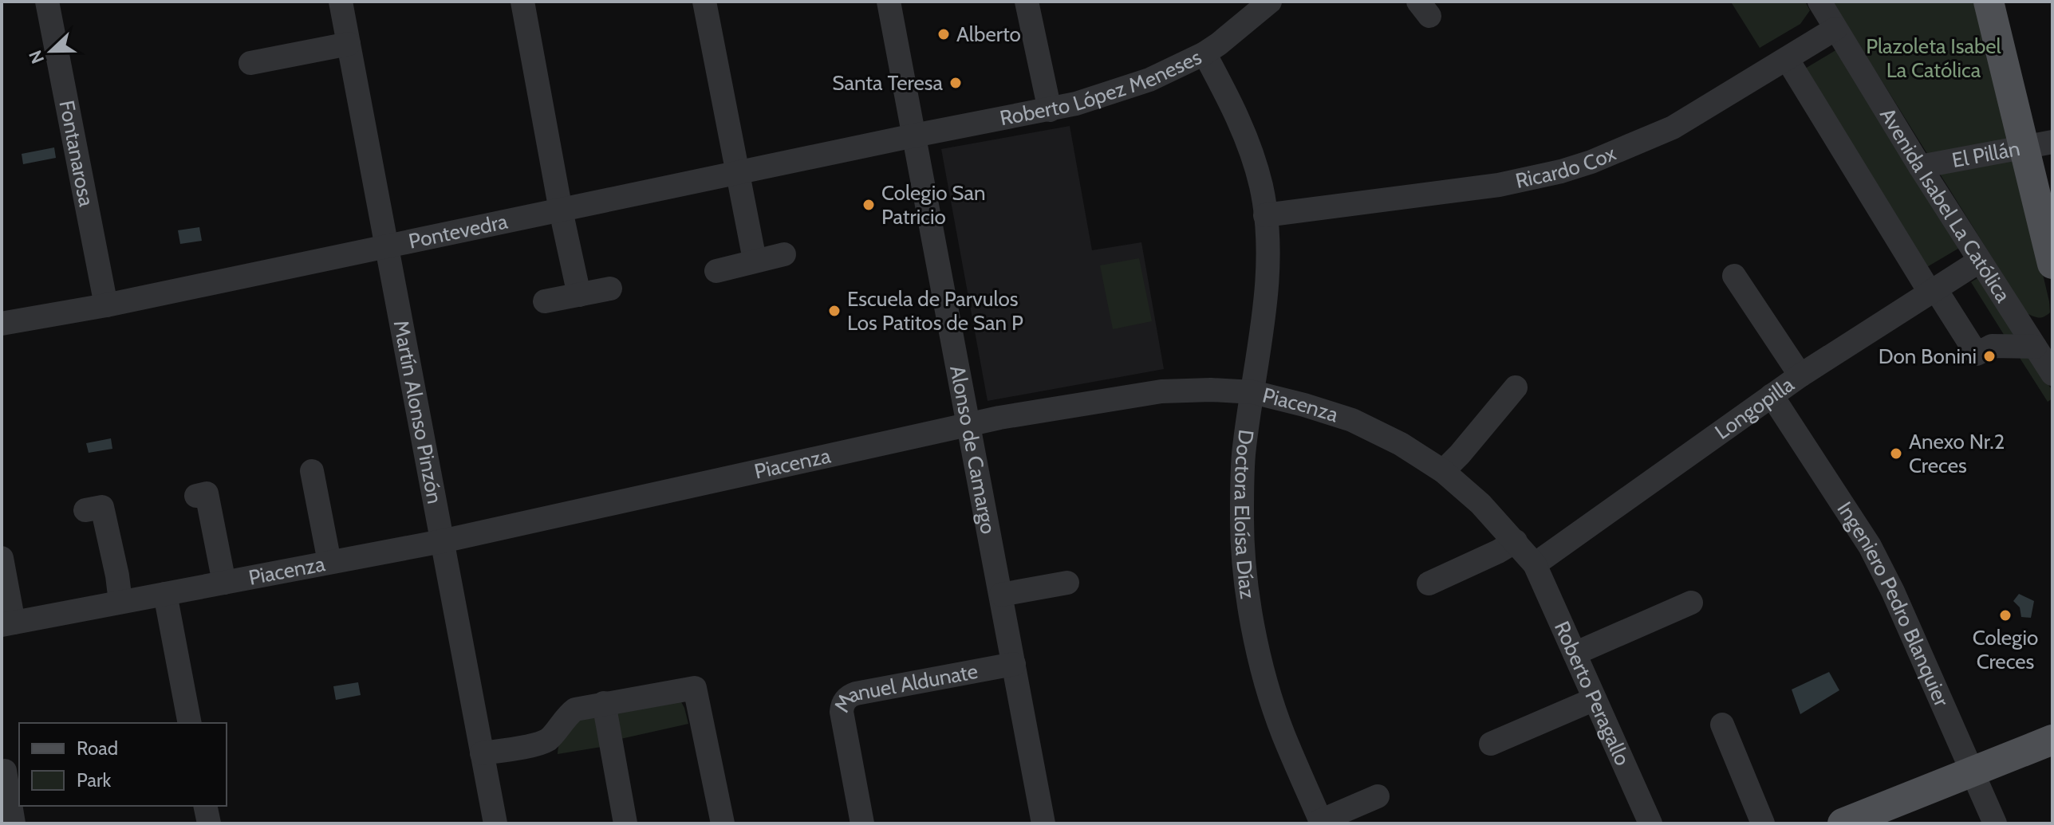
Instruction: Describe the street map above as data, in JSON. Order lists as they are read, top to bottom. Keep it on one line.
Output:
{"streets":{"street":["Roberto López Meneses","Fontanarosa","El Pillán","Ricardo Cox","Avenida Isabel La Católica","Pontevedra","Piacenza","Longopilla","Martín Alonso Pinzón","Alonso de Camargo","Doctora Eloísa Díaz","Ingeniero Pedro Blanquier","Roberto Peragallo","Manuel Aldunate"]},"crossings":[["Roberto López Meneses","Pontevedra"],["Roberto López Meneses","Alonso de Camargo"],["Roberto López Meneses","Doctora Eloísa Díaz"],["Fontanarosa","Pontevedra"],["El Pillán","Avenida Isabel La Católica"],["Ricardo Cox","Avenida Isabel La Católica"],["Ricardo Cox","Doctora Eloísa Díaz"],["Avenida Isabel La Católica","Longopilla"],["Pontevedra","Martín Alonso Pinzón"],["Pontevedra","Alonso de Camargo"],["Piacenza","Longopilla"],["Piacenza","Martín Alonso Pinzón"],["Piacenza","Alonso de Camargo"],["Piacenza","Doctora Eloísa Díaz"],["Piacenza","Roberto Peragallo"],["Longopilla","Ingeniero Pedro Blanquier"],["Longopilla","Roberto Peragallo"],["Alonso de Camargo","Manuel Aldunate"]],"parks":["Plazoleta Isabel La Católica"],"places":["Alberto","Santa Teresa","Colegio San Patricio","Escuela de Parvulos Los Patitos de San P","Don Bonini","Anexo Nr.2 Creces","Colegio Creces"],"legend":["Road","Park"],"north":"left"}
